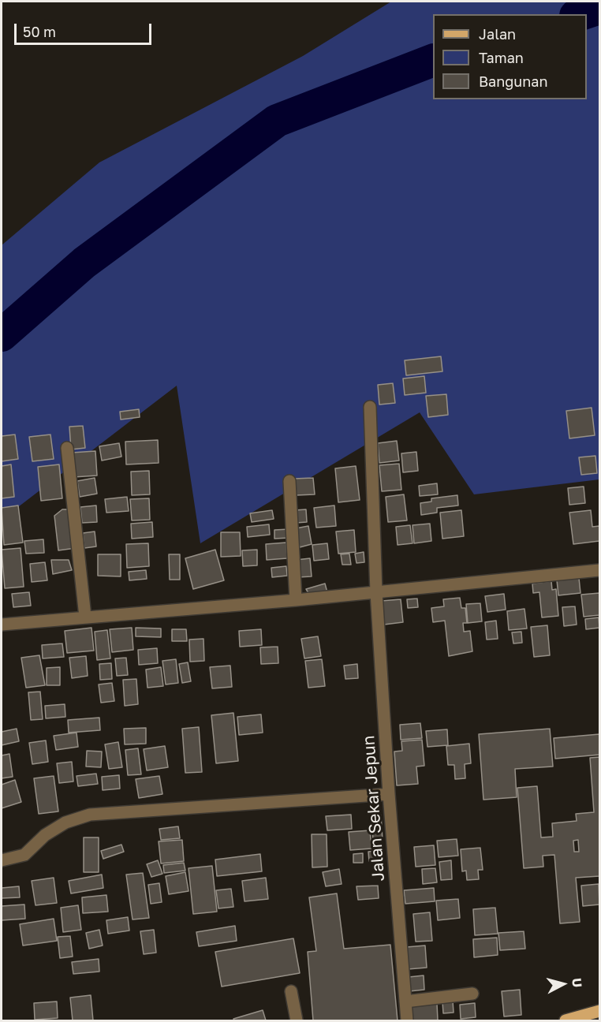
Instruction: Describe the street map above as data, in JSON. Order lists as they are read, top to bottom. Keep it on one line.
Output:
{"streets":{"street":["Jalan Sekar Jepun"]},"legend":["Jalan","Taman","Bangunan"],"scale_bar":"50 m","north":"right"}
